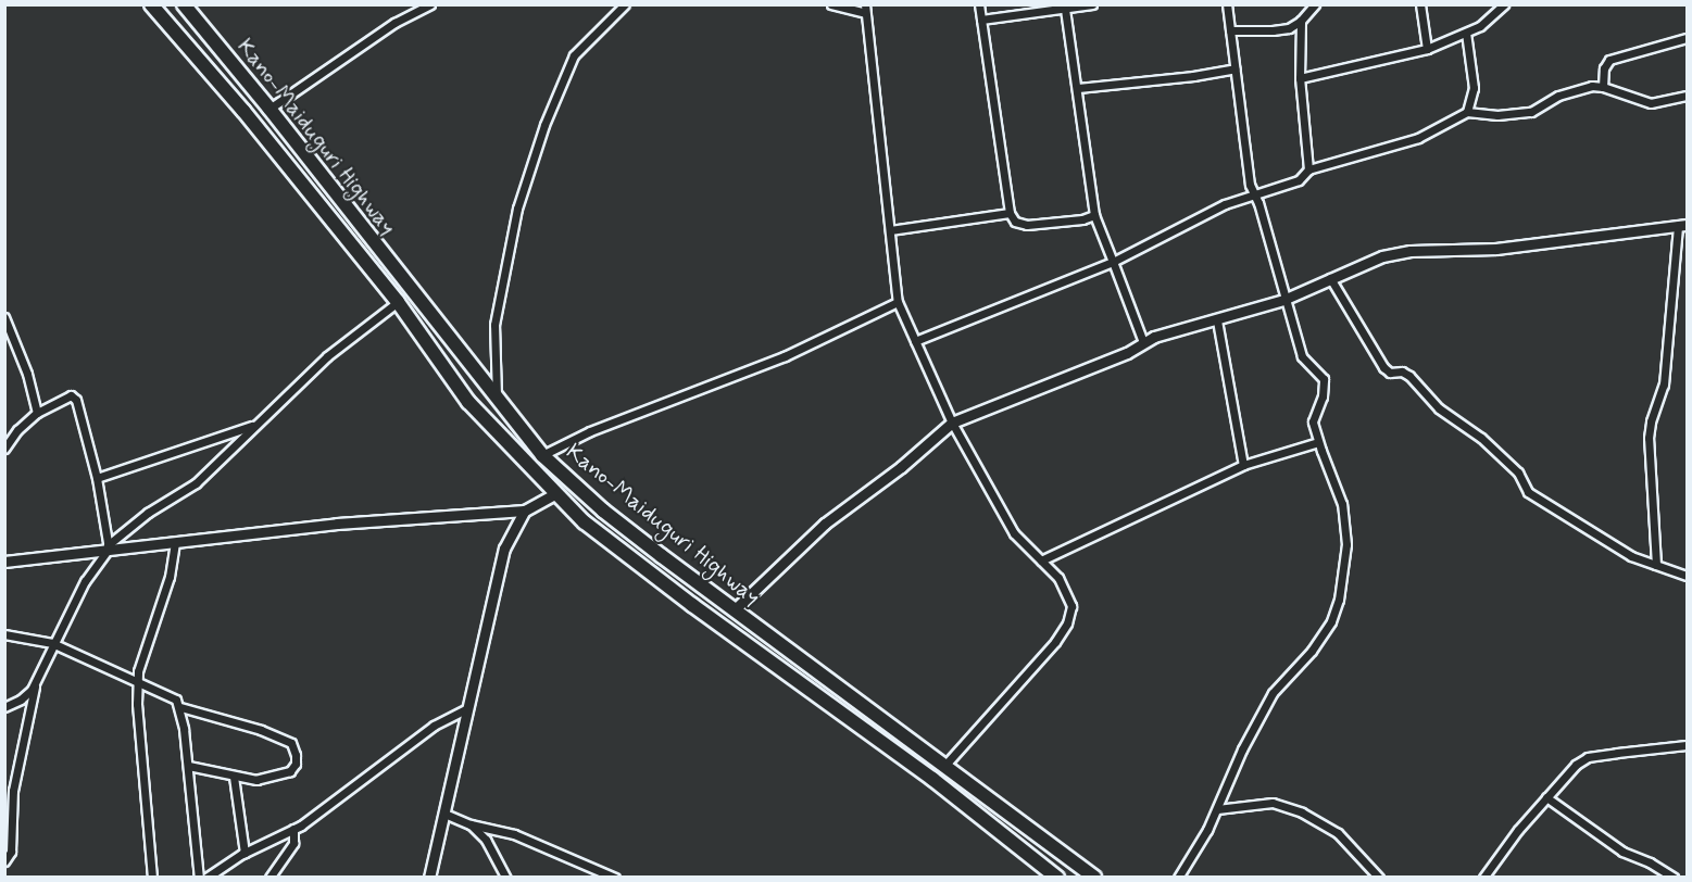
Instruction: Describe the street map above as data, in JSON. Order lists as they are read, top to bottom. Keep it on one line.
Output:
{"streets":{"highway":["Kano-Maiduguri Highway"]}}
